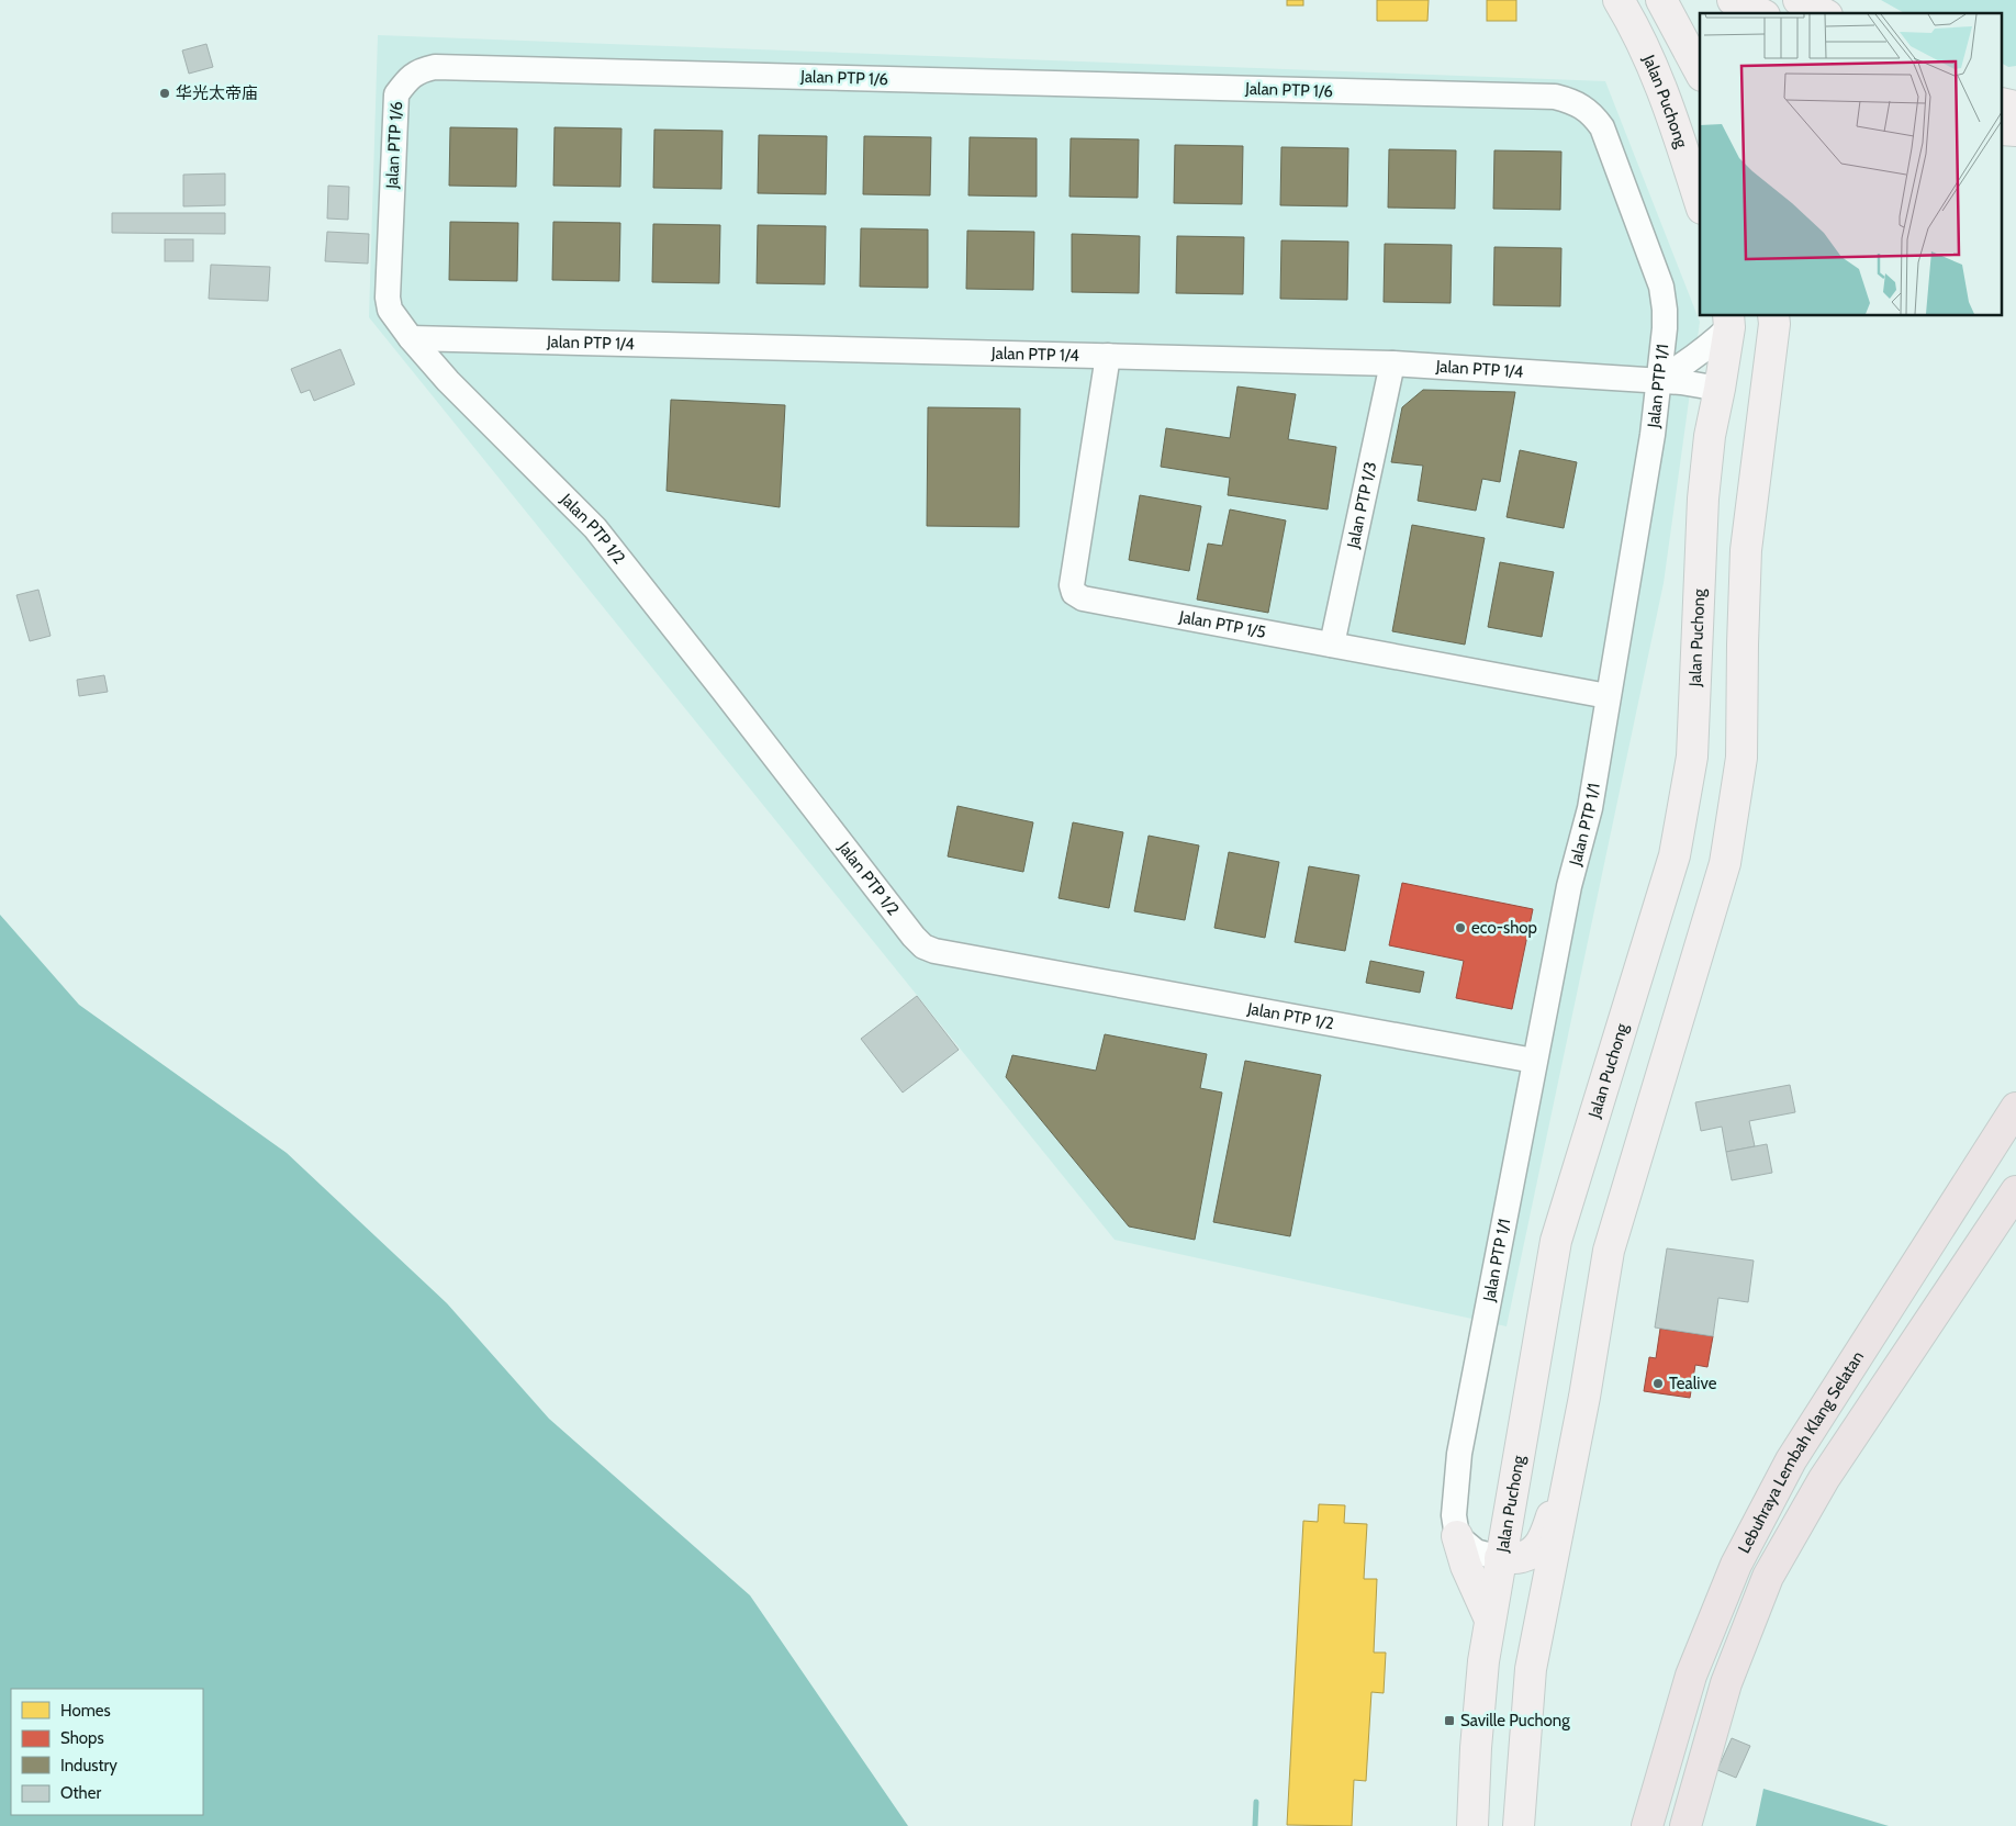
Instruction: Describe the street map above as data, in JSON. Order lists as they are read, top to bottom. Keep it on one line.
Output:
{"streets":{"highway":["Lebuhraya Lembah Klang Selatan"],"main road":["Jalan Puchong"],"street":["Jalan PTP 1/6","Jalan PTP 1/4","Jalan PTP 1/1","Jalan PTP 1/3","Jalan PTP 1/2","Jalan PTP 1/5"]},"crossings":[["Jalan PTP 1/6","Jalan PTP 1/4"],["Jalan PTP 1/6","Jalan PTP 1/1"],["Jalan PTP 1/6","Jalan PTP 1/2"],["Jalan Puchong","Jalan PTP 1/4"],["Jalan PTP 1/4","Jalan PTP 1/1"],["Jalan PTP 1/4","Jalan PTP 1/3"],["Jalan PTP 1/4","Jalan PTP 1/2"],["Jalan PTP 1/4","Jalan PTP 1/5"],["Jalan PTP 1/1","Jalan PTP 1/2"],["Jalan PTP 1/1","Jalan PTP 1/5"],["Jalan PTP 1/3","Jalan PTP 1/5"]],"places":{"other":["华光太帝庙","eco-shop","Tealive"],"transit":["Saville Puchong"]},"legend":["Homes","Shops","Industry","Other"]}
